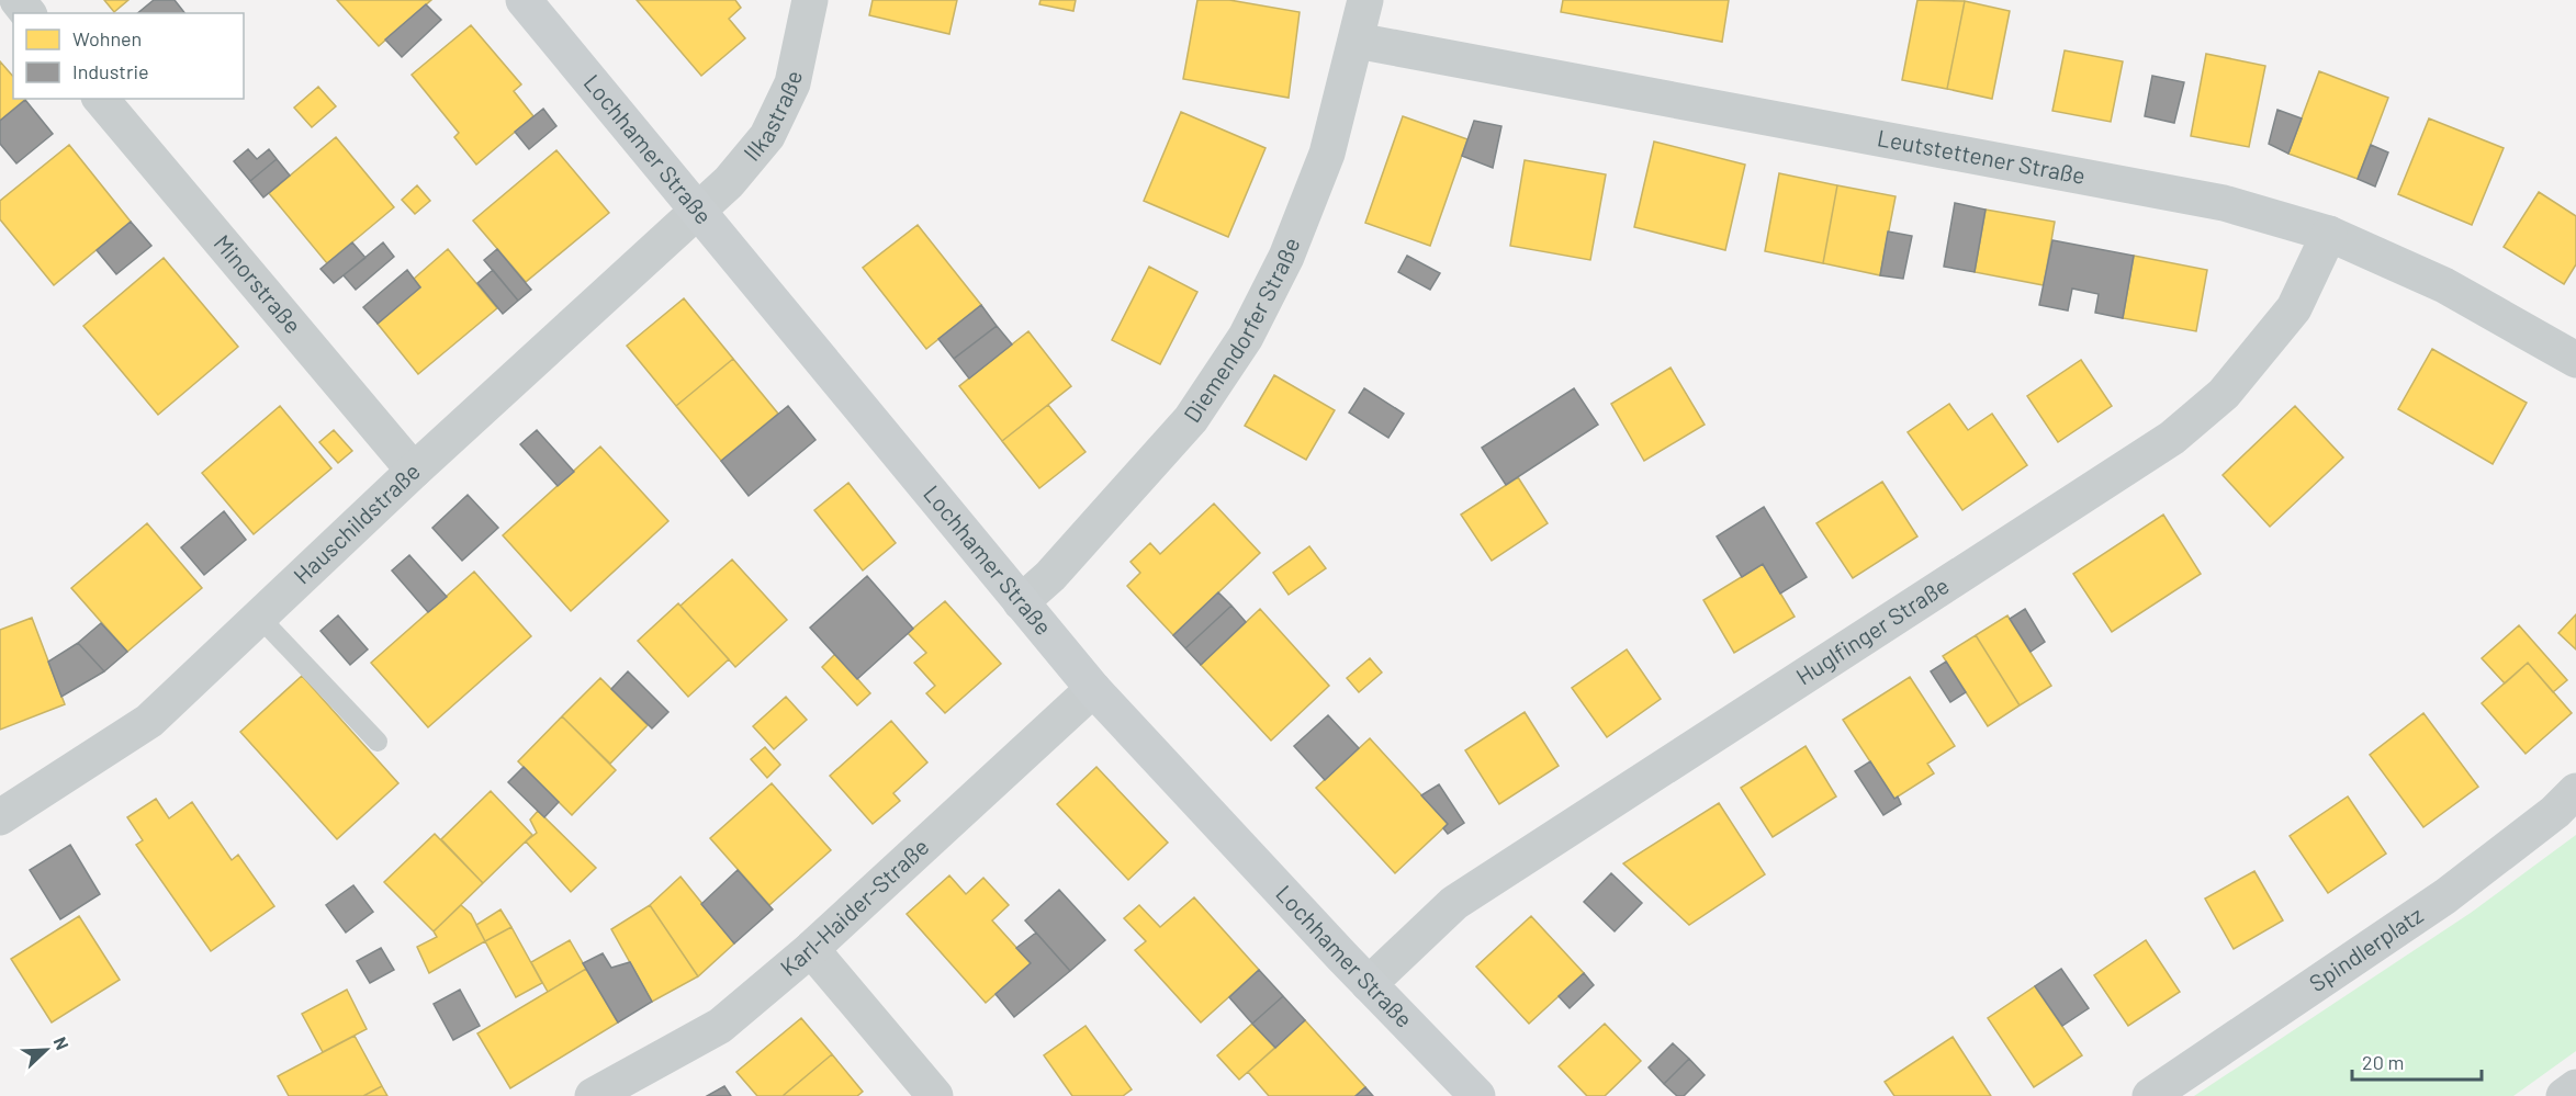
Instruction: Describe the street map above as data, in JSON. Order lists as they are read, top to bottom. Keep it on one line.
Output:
{"streets":{"main road":["Lochhamer Straße"],"street":["Ilkastraße","Leutstettener Straße","Minorstraße","Diemendorfer Straße","Hauschildstraße","Huglfinger Straße","Karl-Haider-Straße","Spindlerplatz"]},"crossings":[["Ilkastraße","Lochhamer Straße"],["Ilkastraße","Hauschildstraße"],["Lochhamer Straße","Diemendorfer Straße"],["Lochhamer Straße","Hauschildstraße"],["Lochhamer Straße","Huglfinger Straße"],["Lochhamer Straße","Karl-Haider-Straße"],["Leutstettener Straße","Diemendorfer Straße"],["Leutstettener Straße","Huglfinger Straße"],["Minorstraße","Hauschildstraße"]],"legend":["Wohnen","Industrie"],"scale_bar":"20 m","north":"top right"}
